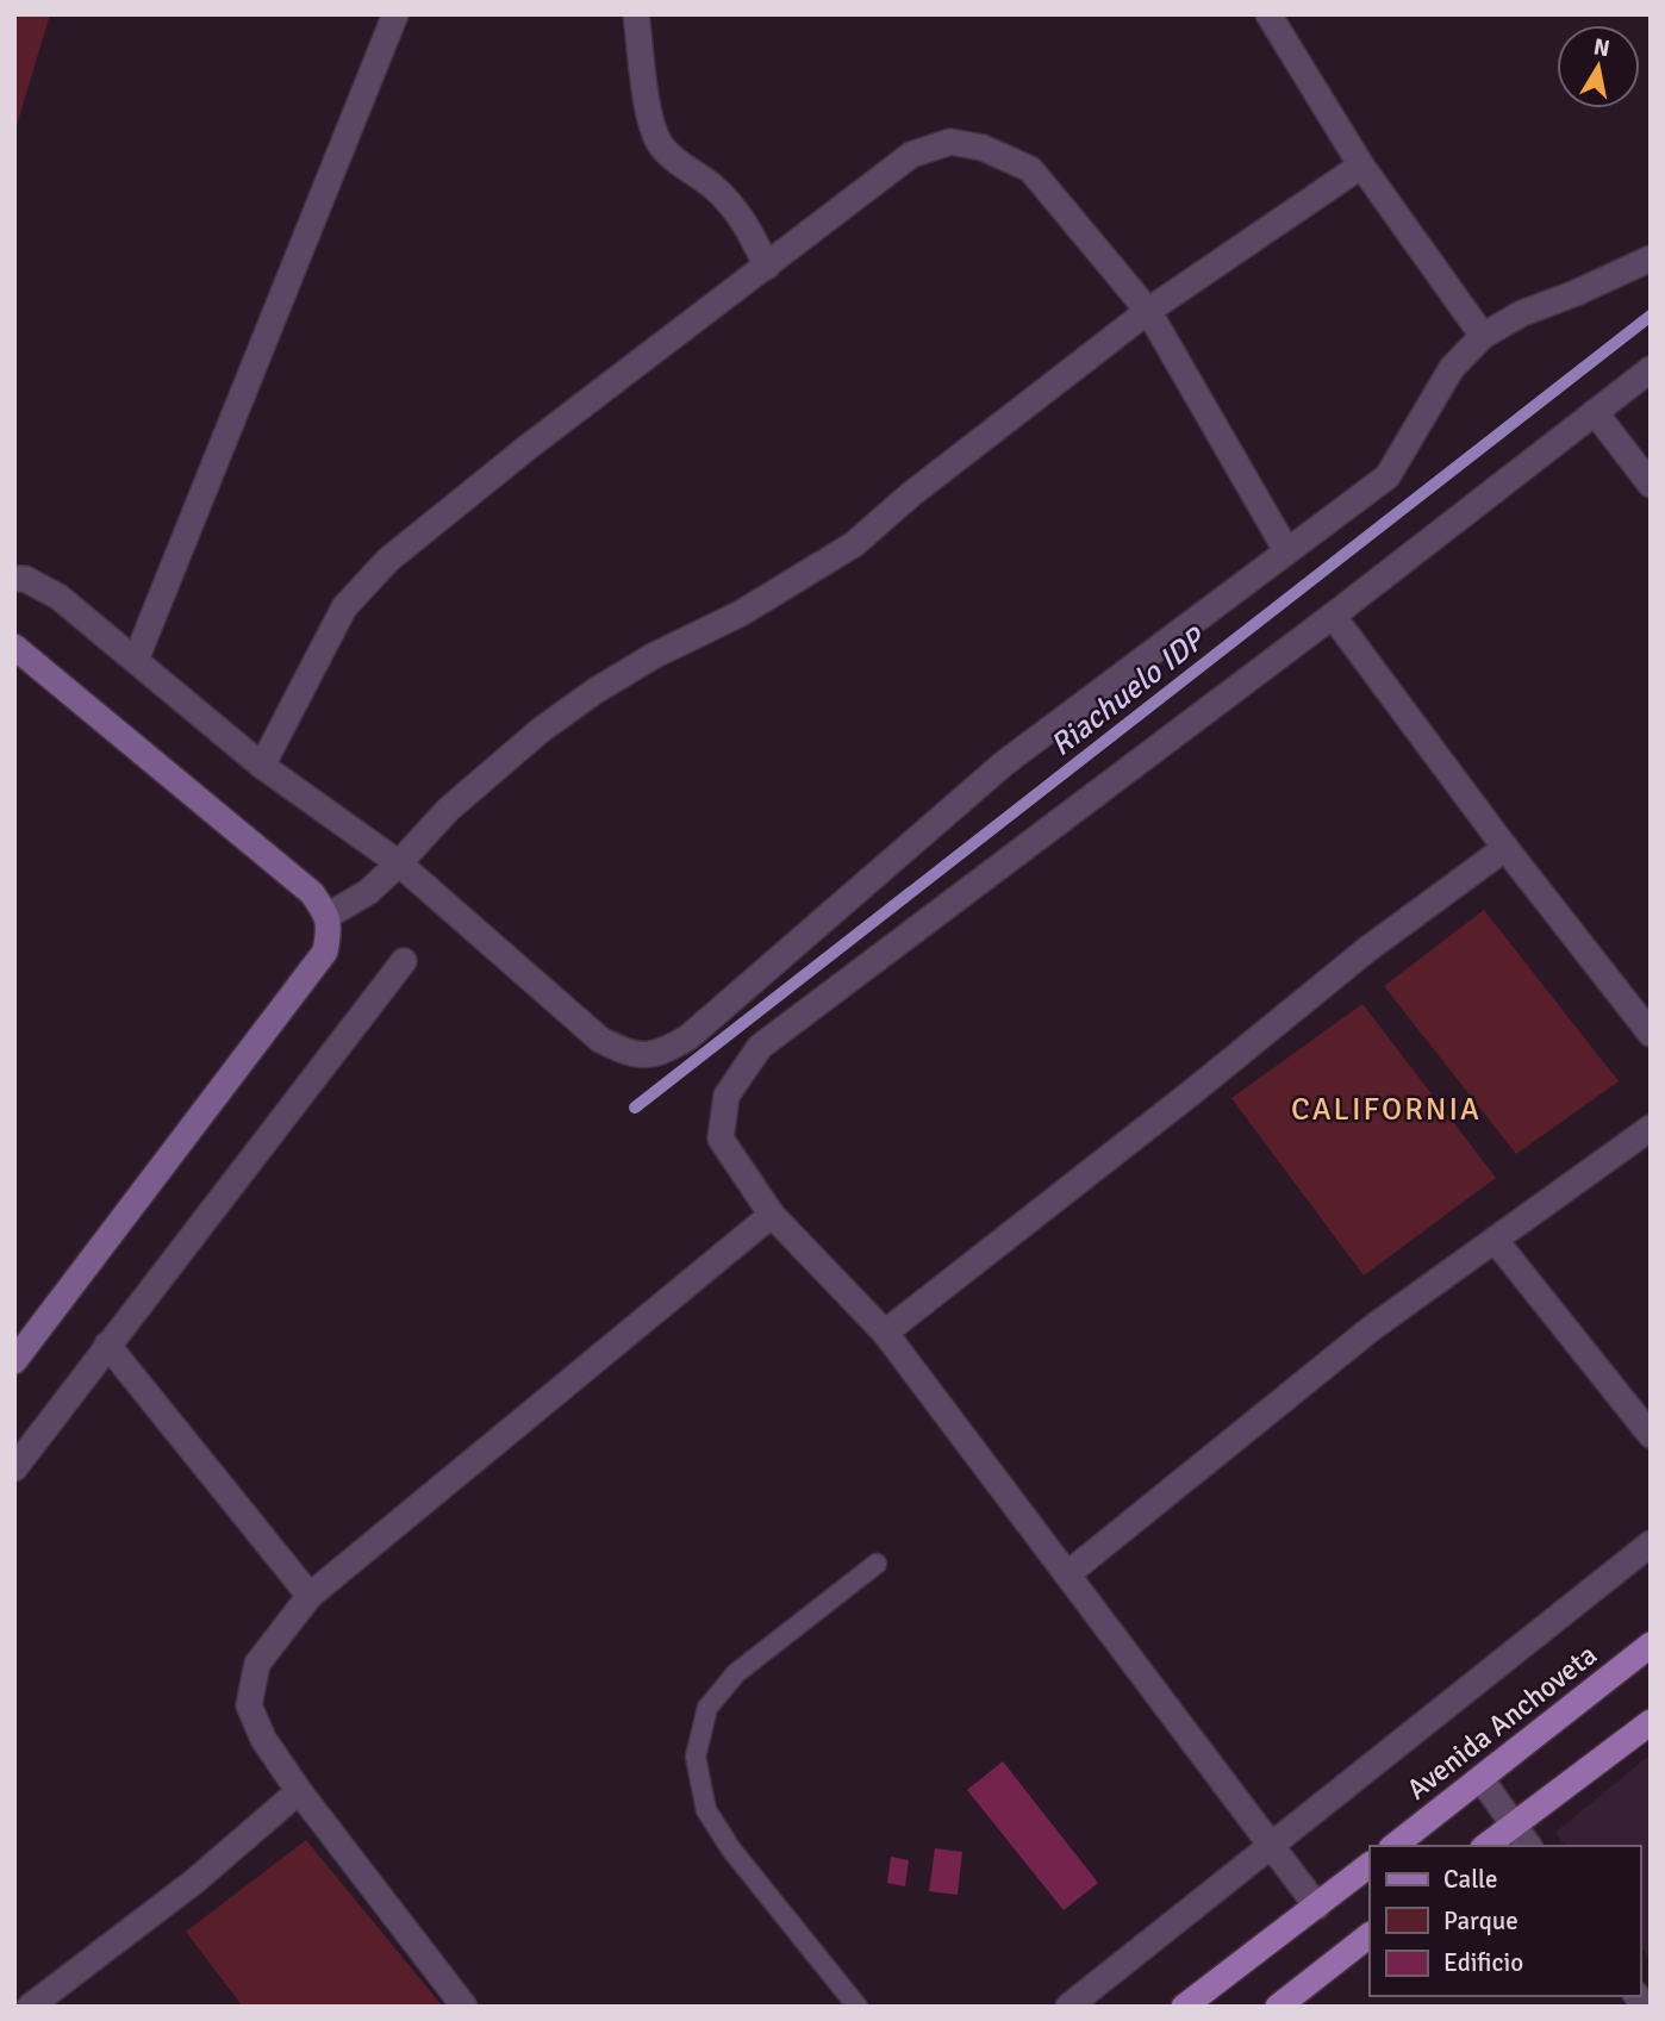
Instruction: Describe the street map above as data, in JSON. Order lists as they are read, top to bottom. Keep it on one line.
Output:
{"streets":{"main road":["Avenida Anchoveta"]},"districts":["CALIFORNIA"],"water":["Riachuelo IDP"],"legend":["Calle","Parque","Edificio"],"north":"top"}
